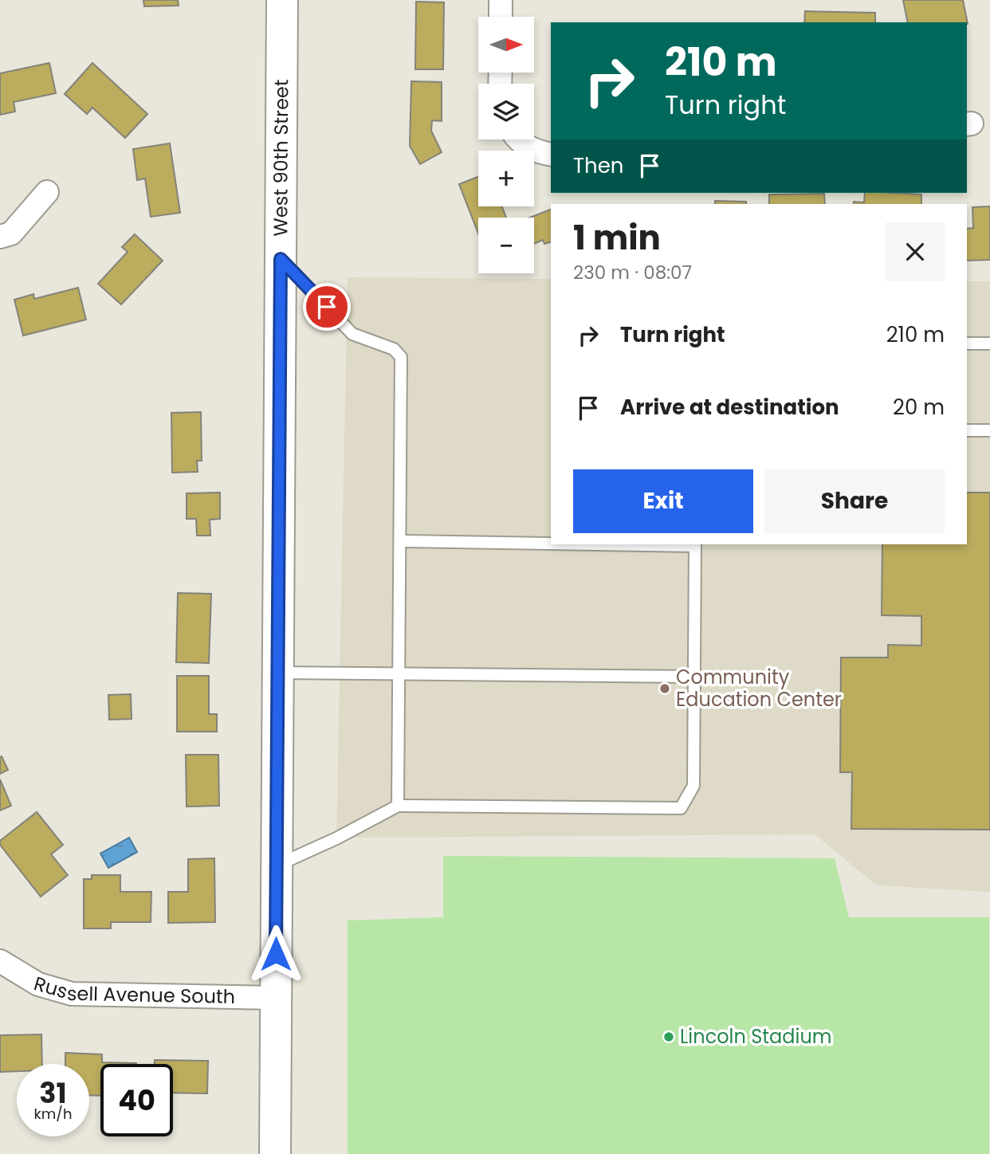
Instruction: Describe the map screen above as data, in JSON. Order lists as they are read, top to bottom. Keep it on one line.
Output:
{"streets":{"street":["West 90th Street","Russell Avenue South"]},"crossings":[["West 90th Street","Russell Avenue South"]],"places":["Community Education Center","Lincoln Stadium"],"north":"right","page":{"map_buttons":["+","−"],"turn":["210 m","Turn right"],"then":"Then","heading":["1 min","230 m · 08:07"],"list":[{"name":"Turn right","value":"210 m"},{"name":"Arrive at destination","value":"20 m"}],"buttons":["Exit","Share"],"speed":"31 km/h","limit":"40"}}
